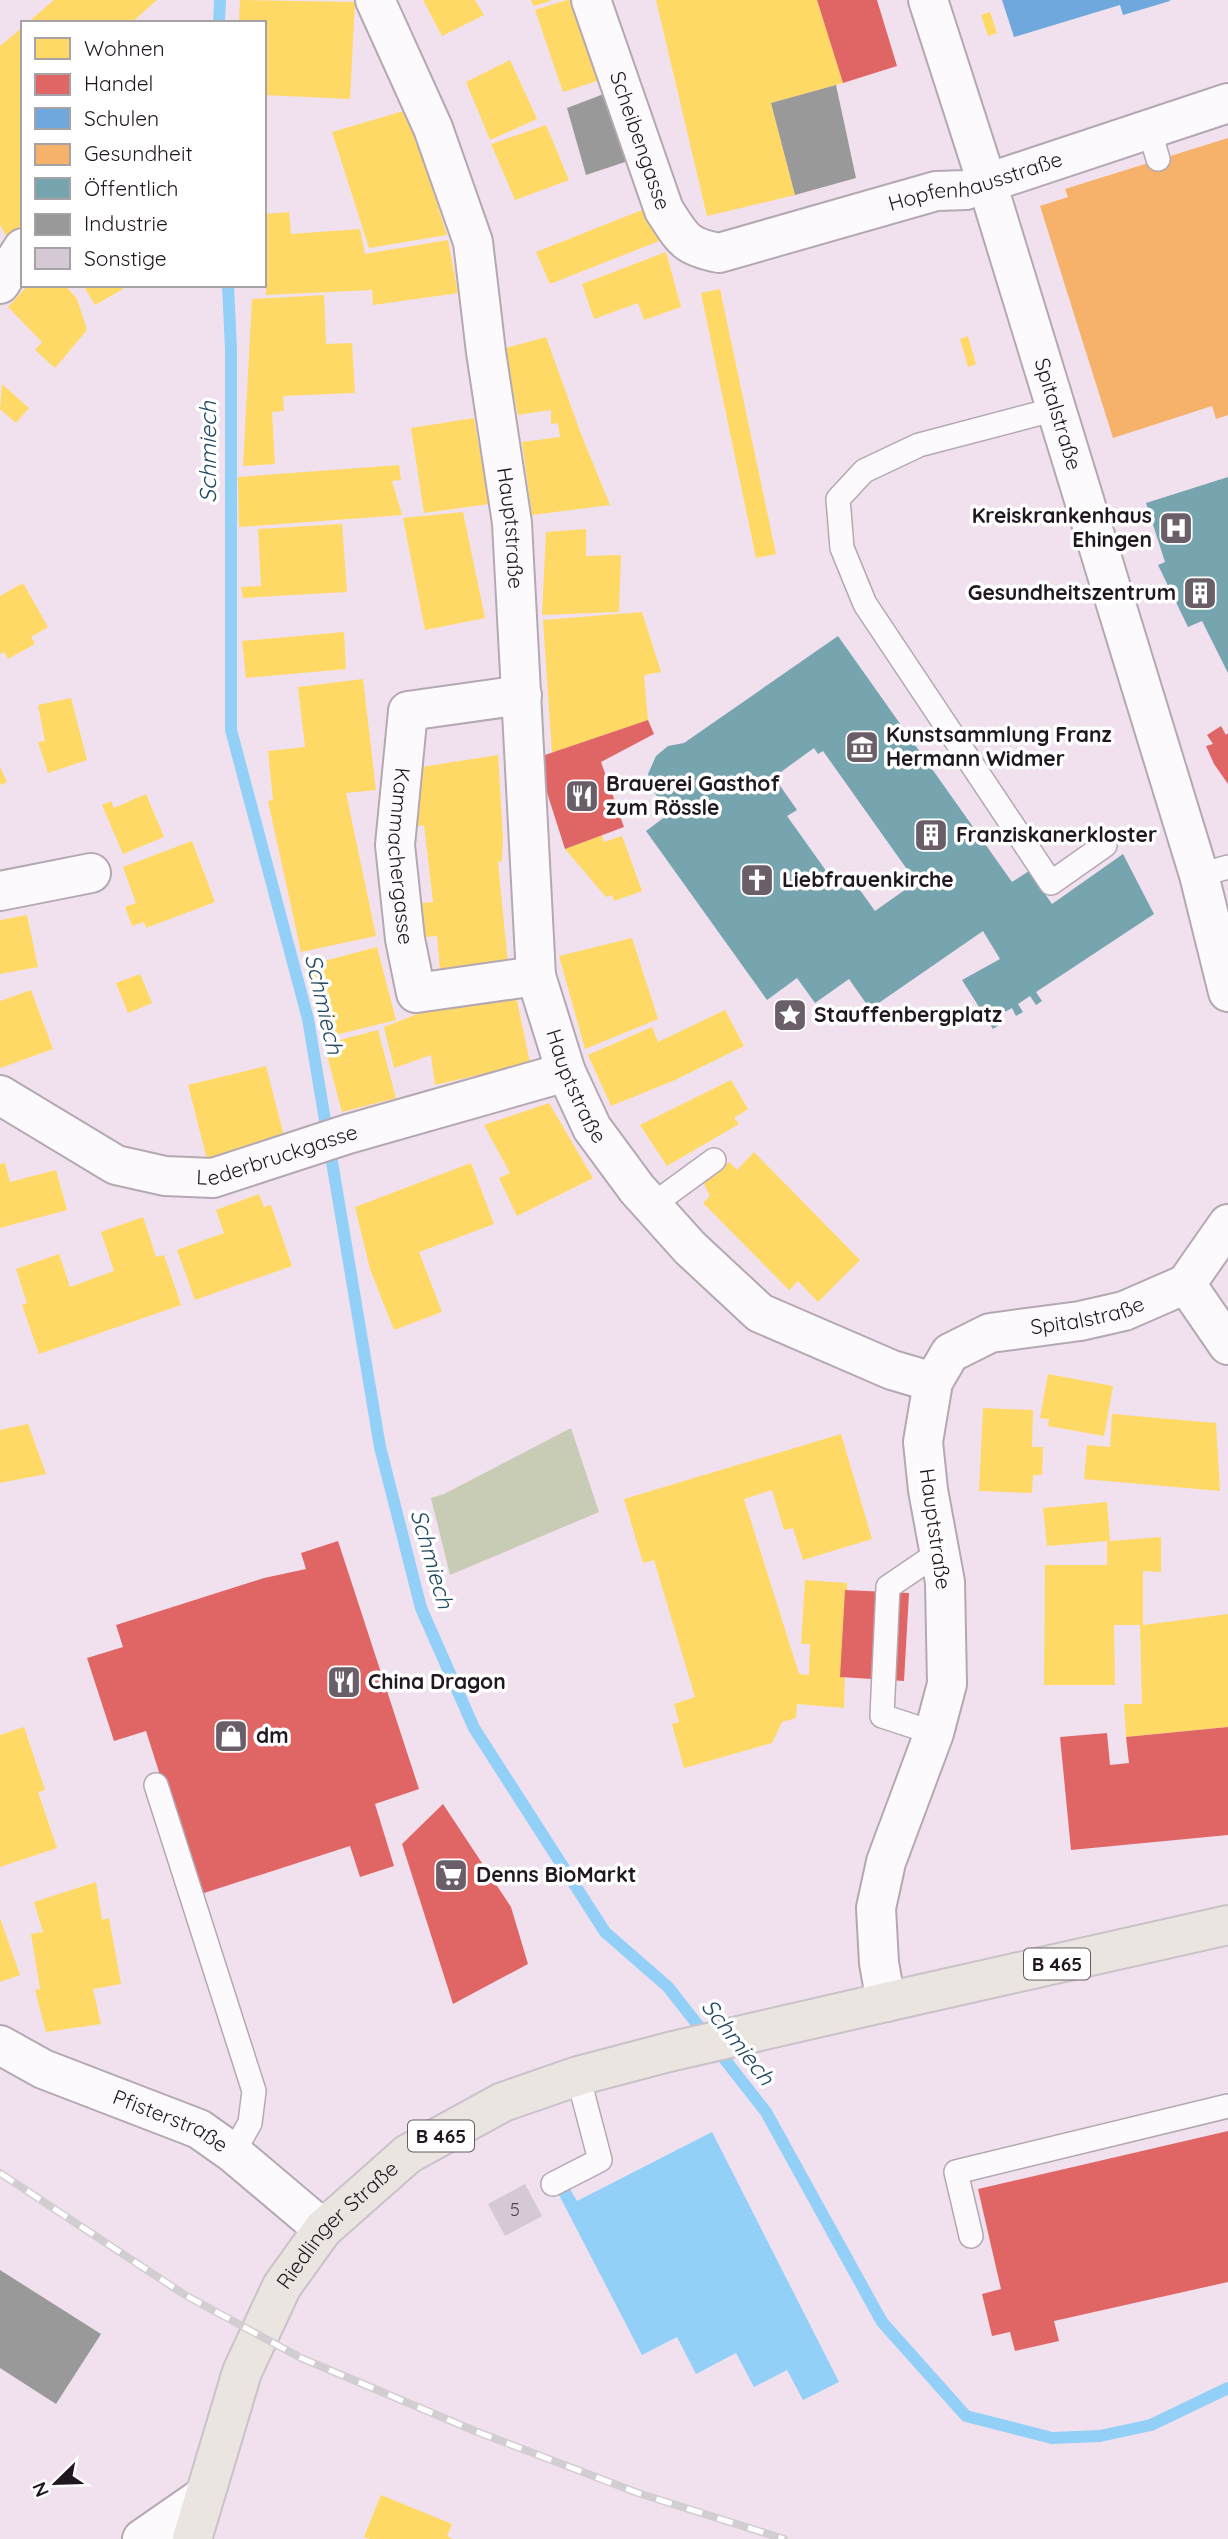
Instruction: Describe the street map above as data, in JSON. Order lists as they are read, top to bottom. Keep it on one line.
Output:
{"streets":{"main road":["B 465","Riedlinger Straße"],"street":["Scheibengasse","Hopfenhausstraße","Spitalstraße","Hauptstraße","Kammachergasse","Lederbruckgasse","Pfisterstraße"]},"crossings":[["Scheibengasse","Hopfenhausstraße"],["Hopfenhausstraße","Spitalstraße"],["Spitalstraße","Hauptstraße"],["Hauptstraße","Kammachergasse"],["Hauptstraße","Lederbruckgasse"],["Hauptstraße","B 465"],["Hauptstraße","Riedlinger Straße"],["B 465","Riedlinger Straße"],["Pfisterstraße","Riedlinger Straße"]],"water":["Schmiech"],"places":{"hospital":["Kreiskrankenhaus Ehingen"],"building":["Gesundheitszentrum","Franziskanerkloster"],"museum":["Kunstsammlung Franz Hermann Widmer"],"restaurant":["Brauerei Gasthof zum Rössle","China Dragon"],"church":["Liebfrauenkirche"],"place":["Stauffenbergplatz"],"shop":["dm"],"supermarket":["Denns BioMarkt"]},"house_numbers":["5"],"legend":["Wohnen","Handel","Schulen","Gesundheit","Öffentlich","Industrie","Sonstige"],"north":"bottom left"}
